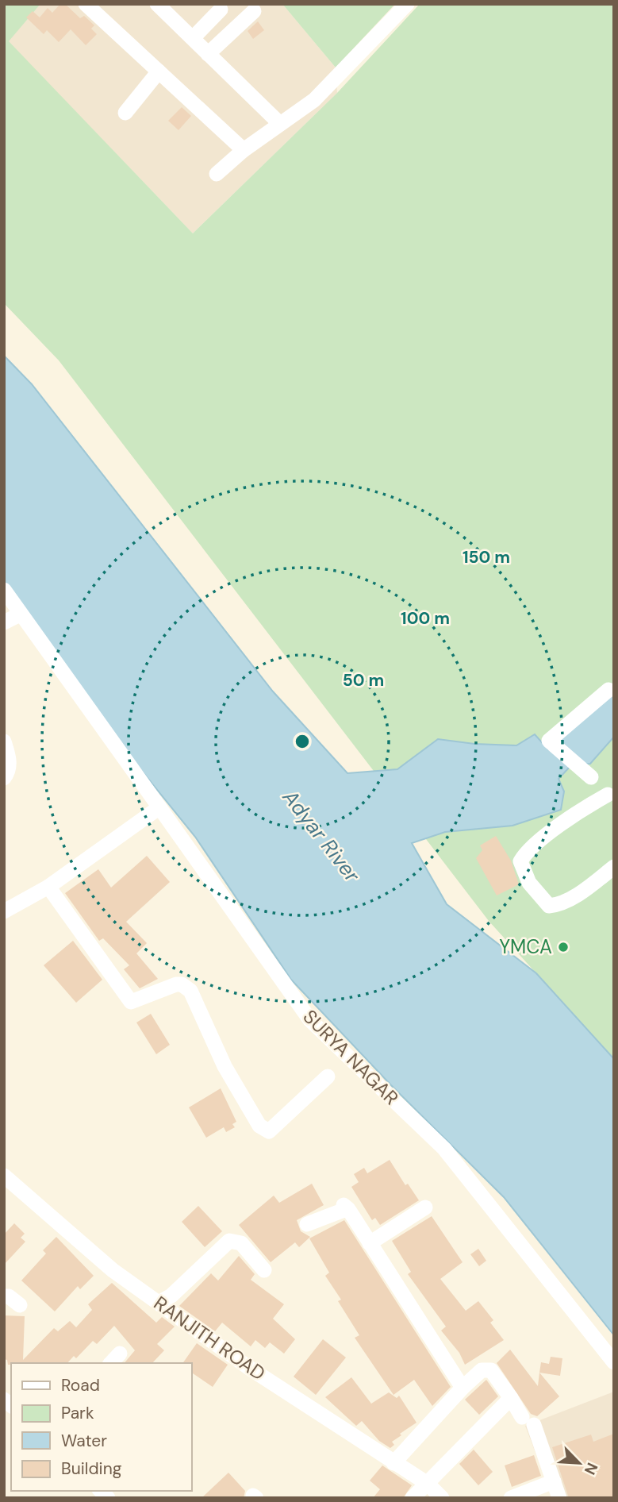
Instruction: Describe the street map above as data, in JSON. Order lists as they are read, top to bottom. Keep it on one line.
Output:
{"streets":{"street":["SURYA NAGAR","RANJITH ROAD"]},"water":["Adyar River"],"places":["YMCA"],"legend":["Road","Park","Water","Building"],"north":"bottom right","rings":["150 m","100 m","50 m"]}
